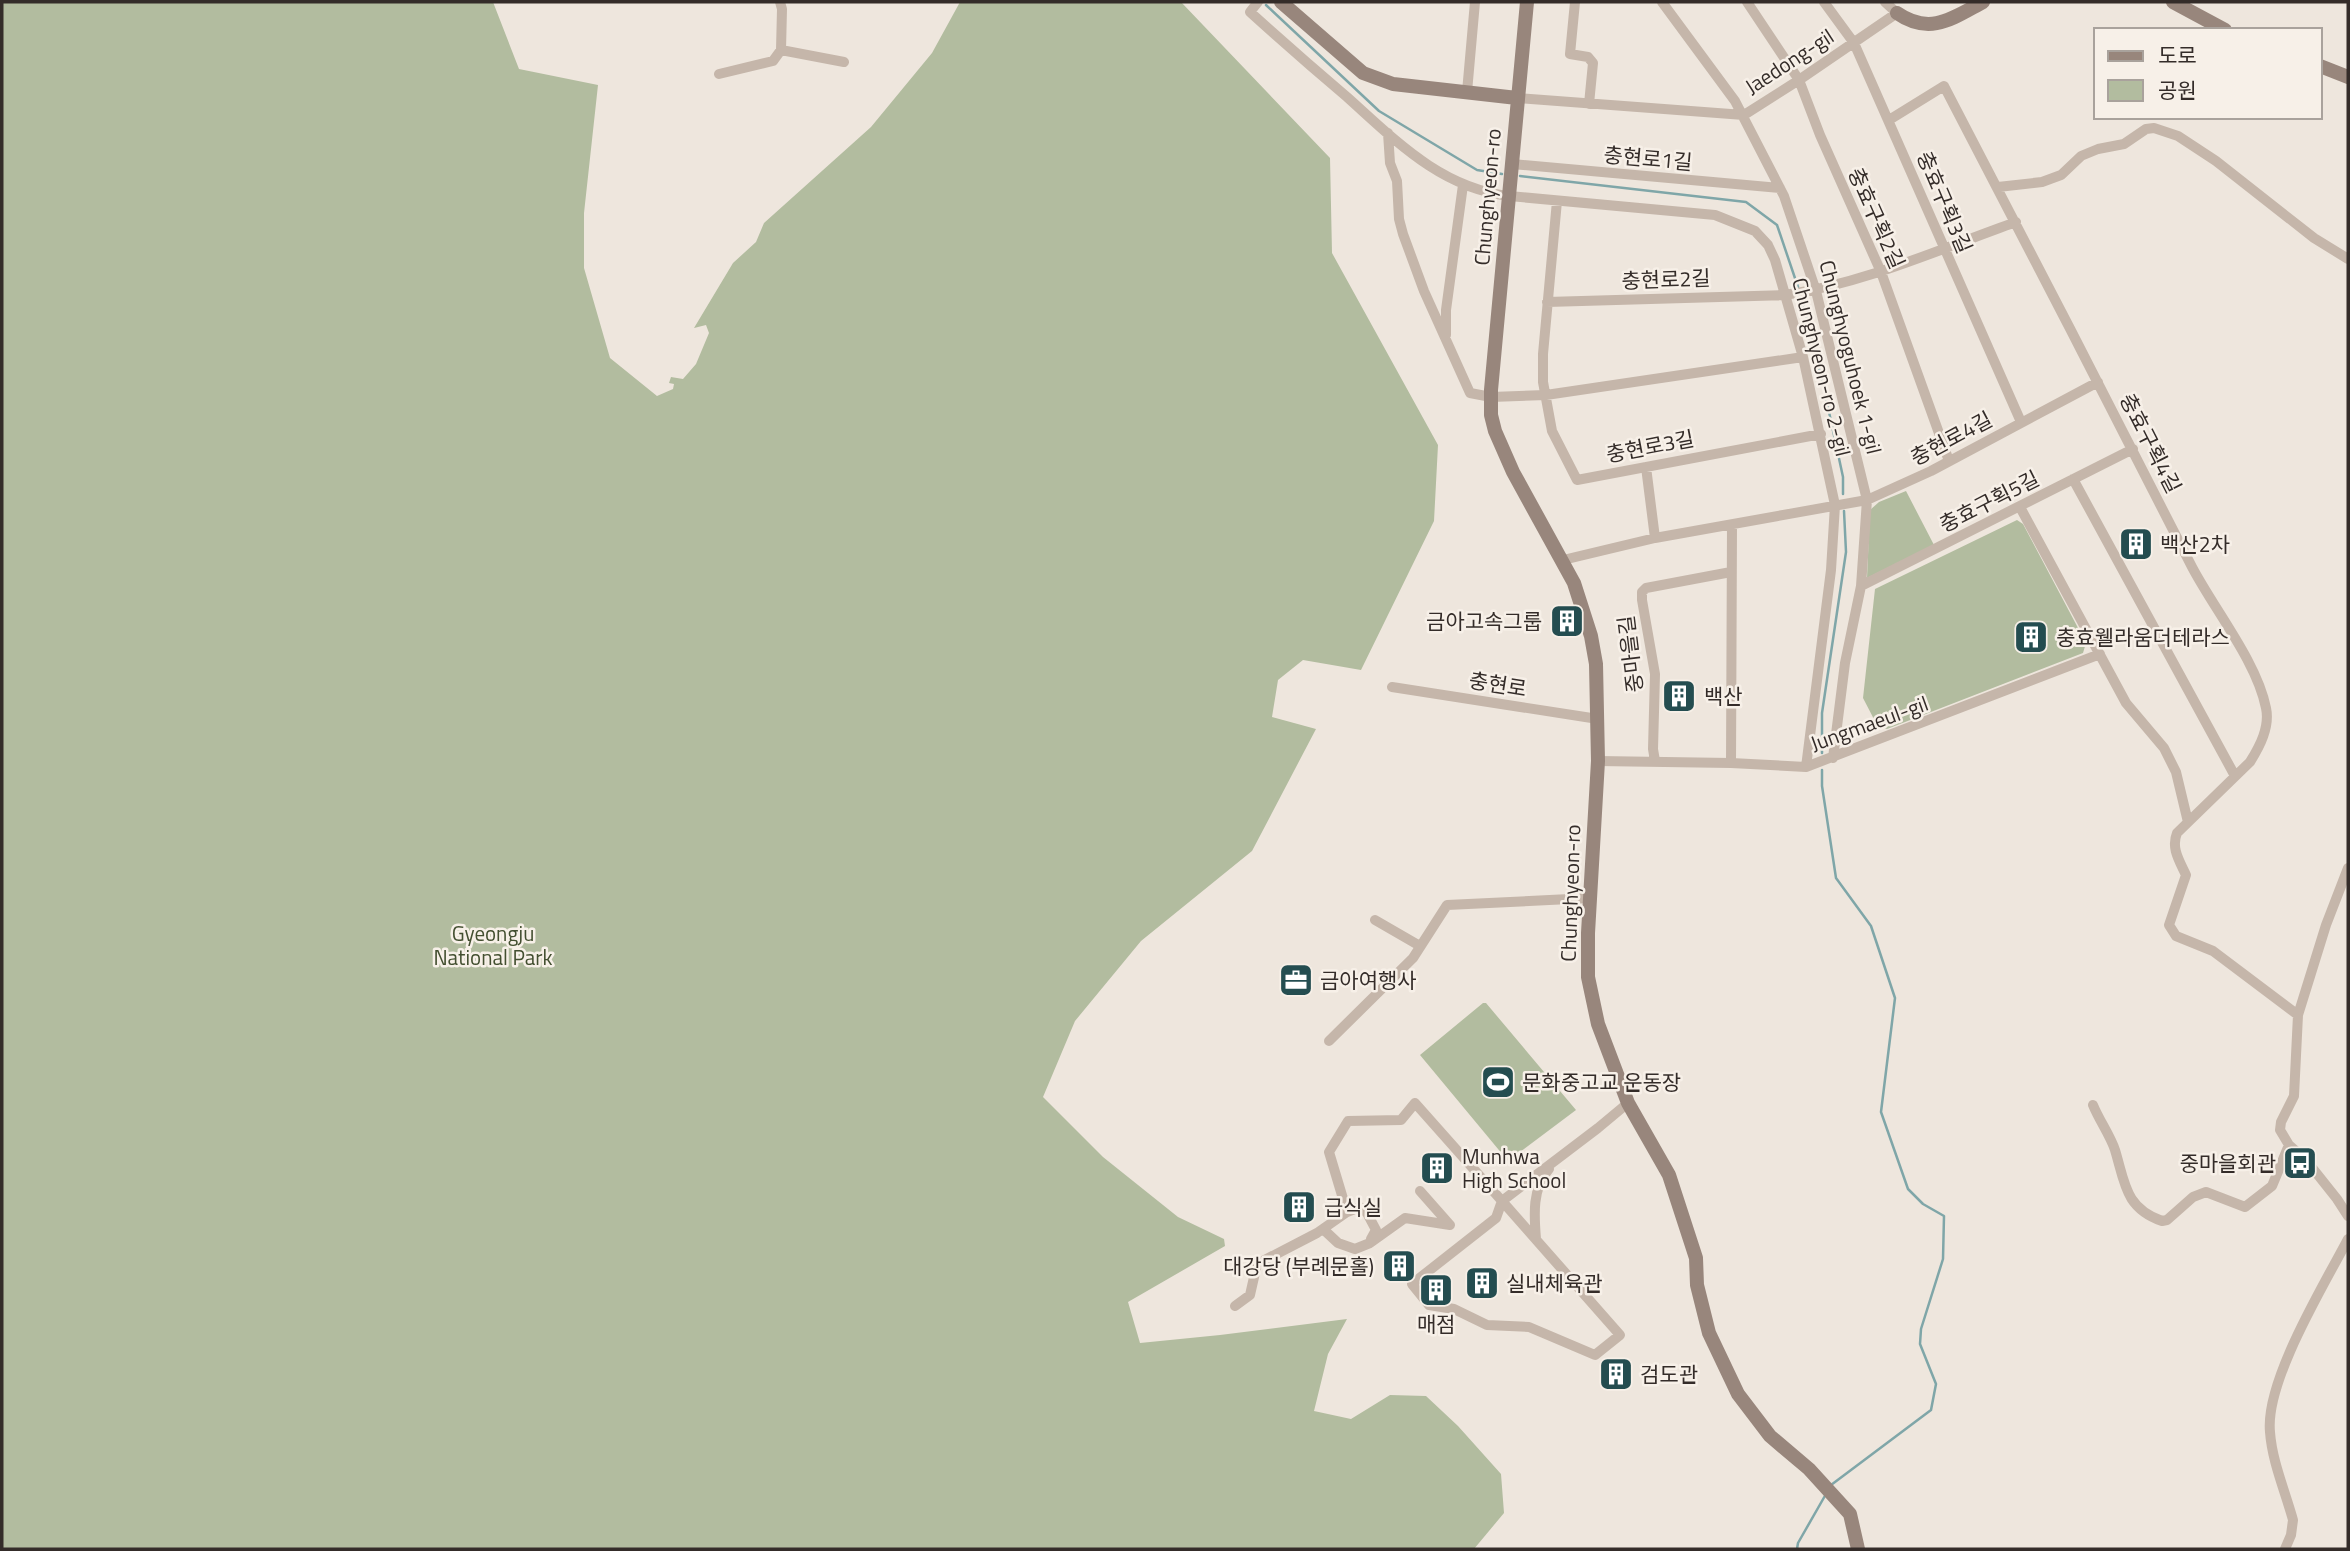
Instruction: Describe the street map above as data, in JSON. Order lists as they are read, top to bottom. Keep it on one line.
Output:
{"streets":{"street":["Jaedong-gil","충현로1길","Chunghyeon-ro","충효구획3길","충효구획2길","충현로2길","Chunghyoguhoek 1-gil","Chunghyeon-ro 2-gil","충현로4길","충효구획4길","충현로3길","충효구획5길","중마을길","충현로","Jungmaeul-gil"]},"crossings":[["Jaedong-gil","Chunghyeon-ro"],["Jaedong-gil","충효구획3길"],["Jaedong-gil","충효구획2길"],["Jaedong-gil","Chunghyoguhoek 1-gil"],["충현로1길","Chunghyeon-ro"],["충현로1길","Chunghyoguhoek 1-gil"],["Chunghyeon-ro","Chunghyeon-ro 2-gil"],["Chunghyeon-ro","충현로4길"],["Chunghyeon-ro","충현로"],["Chunghyeon-ro","Jungmaeul-gil"],["충효구획3길","충현로2길"],["충효구획3길","충현로4길"],["충효구획3길","충효구획4길"],["충효구획2길","충현로2길"],["충효구획2길","충현로4길"],["충현로2길","Chunghyoguhoek 1-gil"],["충현로2길","Chunghyeon-ro 2-gil"],["충현로2길","충효구획4길"],["충현로2길","충현로3길"],["Chunghyoguhoek 1-gil","충현로4길"],["Chunghyoguhoek 1-gil","충효구획5길"],["Chunghyoguhoek 1-gil","Jungmaeul-gil"],["Chunghyeon-ro 2-gil","충현로4길"],["Chunghyeon-ro 2-gil","충현로3길"],["Chunghyeon-ro 2-gil","Jungmaeul-gil"],["충현로4길","충효구획4길"],["충효구획4길","충효구획5길"],["중마을길","Jungmaeul-gil"]],"parks":["Gyeongju National Park"],"places":{"building":["백산2차","금아고속그룹","충효웰라움더테라스","백산","Munhwa High School","급식실","대강당 (부례문홀)","실내체육관","매점","검도관"],"office":["금아여행사"],"sports":["문화중고교 운동장"],"bus stop":["중마을회관"]},"legend":["도로","공원"]}
